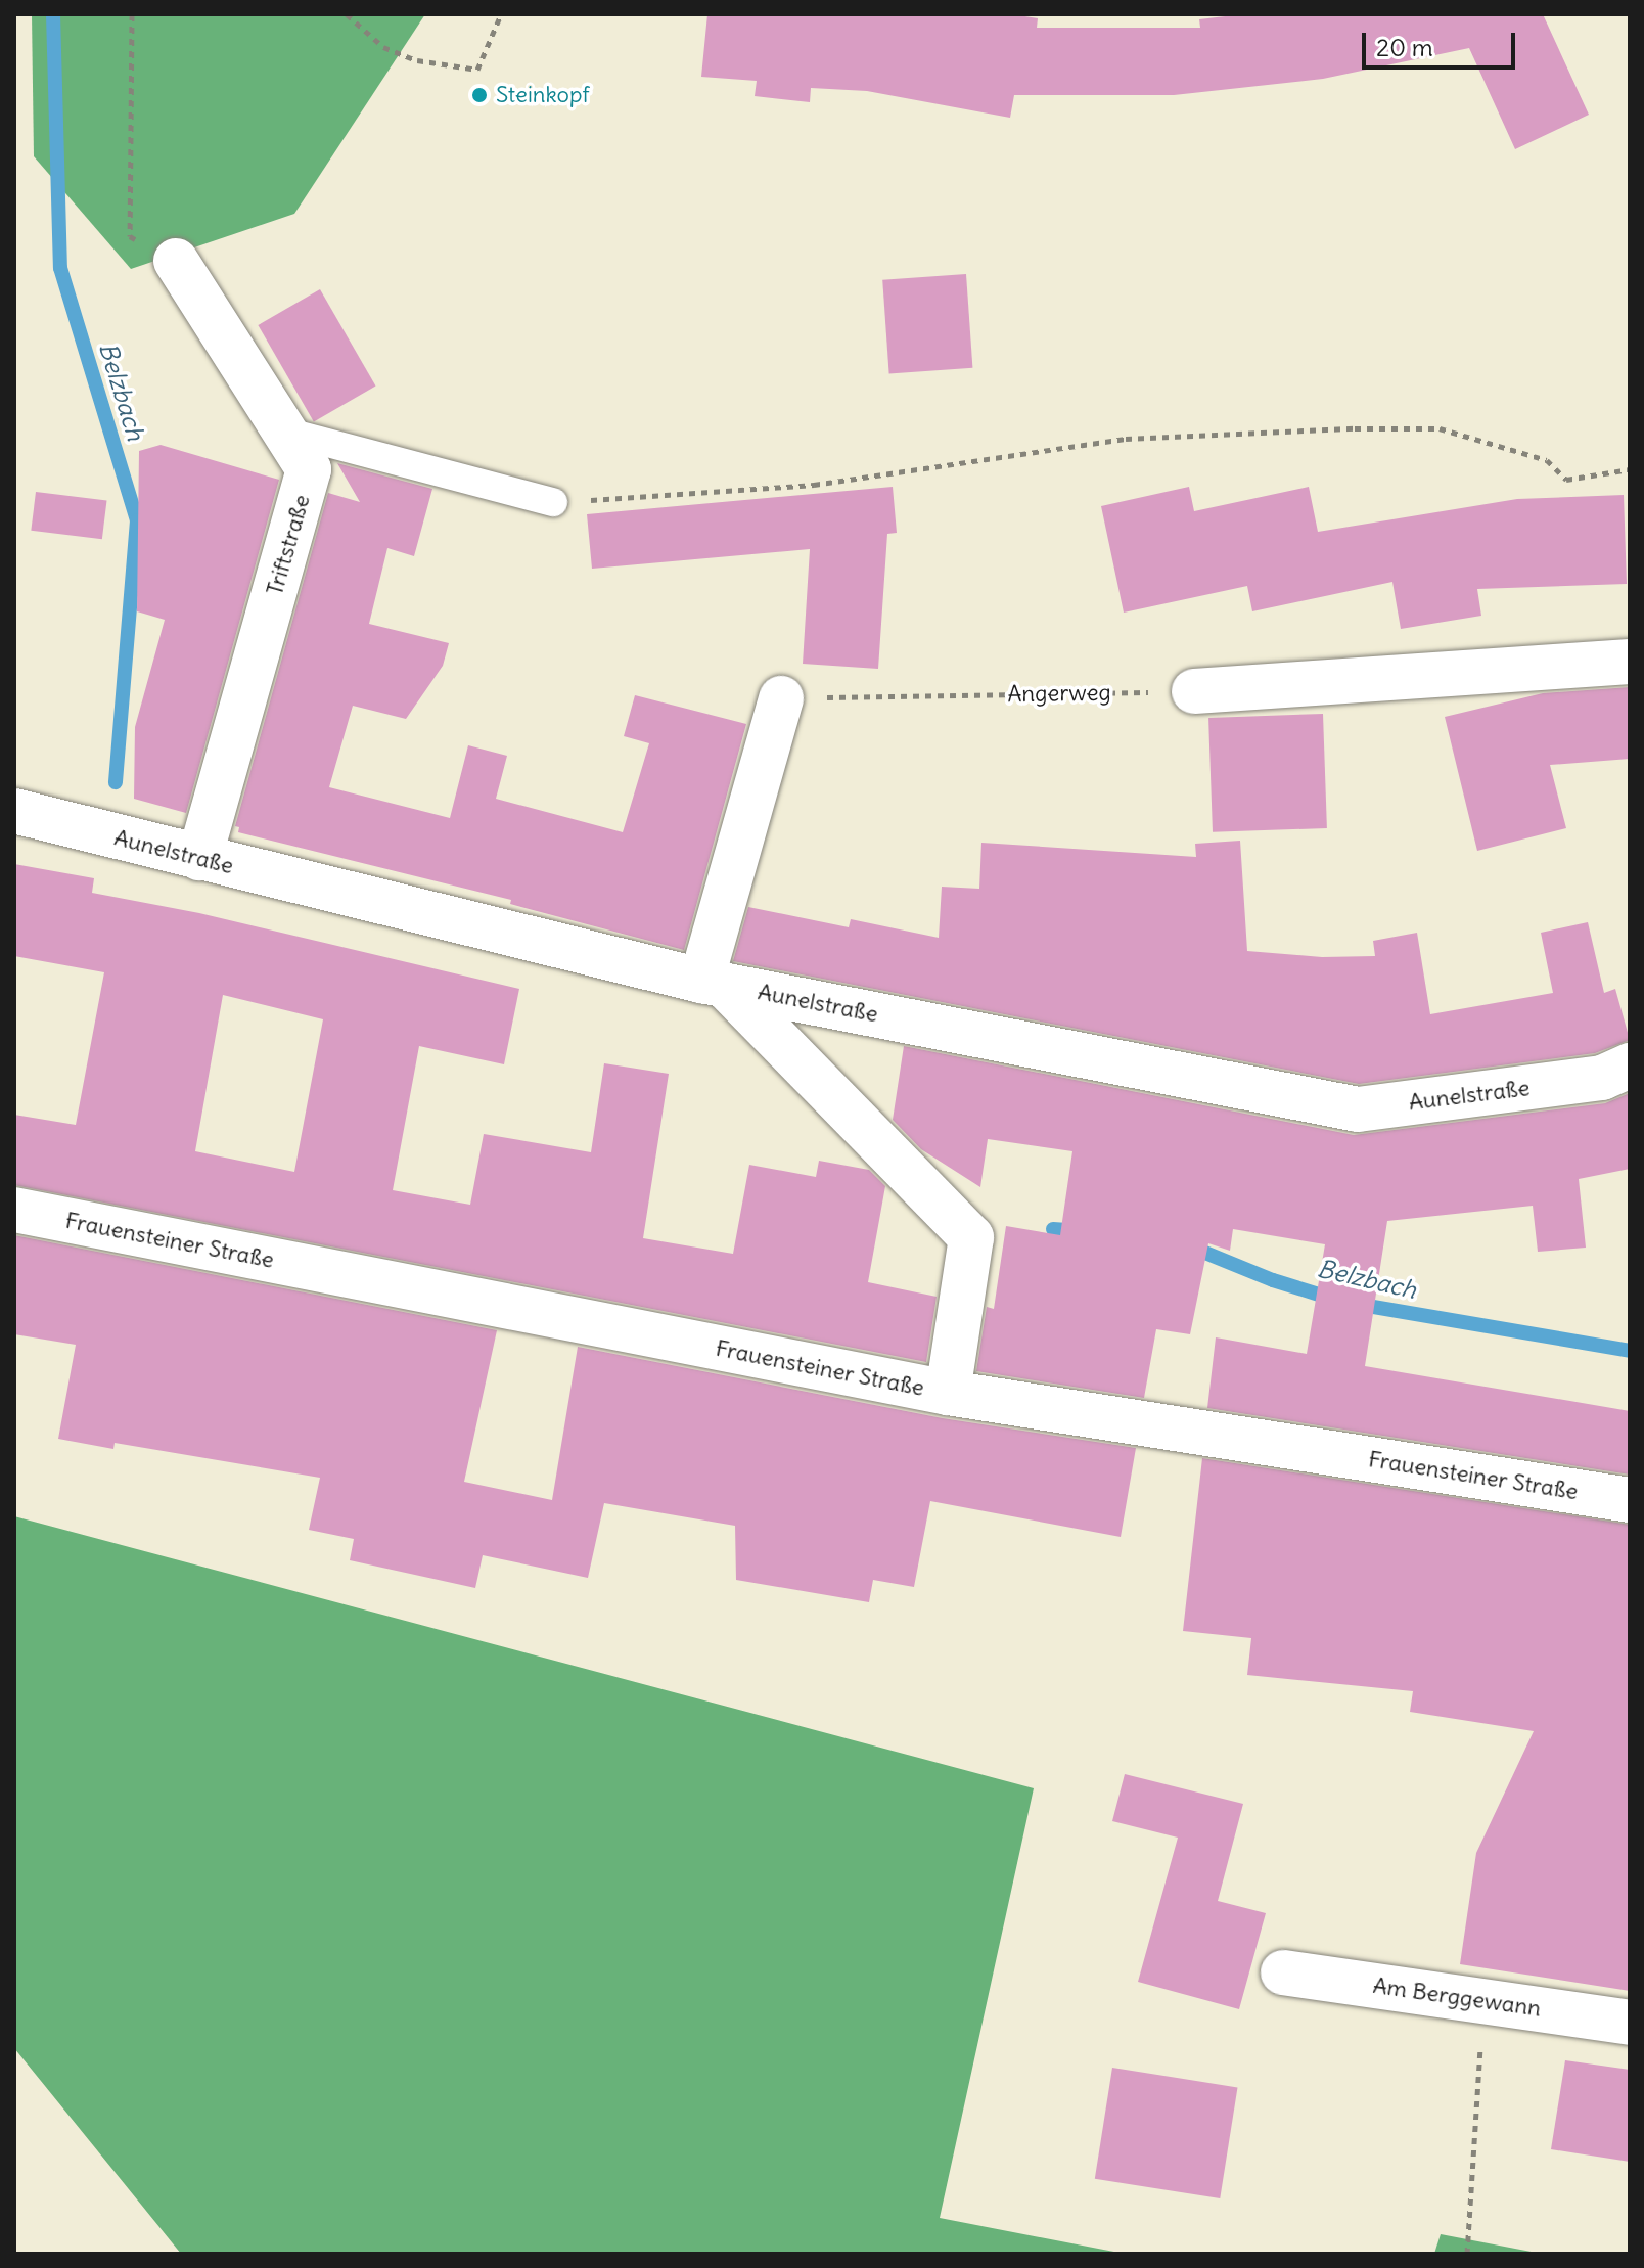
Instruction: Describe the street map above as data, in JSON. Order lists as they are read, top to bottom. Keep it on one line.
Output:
{"streets":{"street":["Triftstraße","Aunelstraße","Frauensteiner Straße","Am Berggewann"],"path":["Angerweg"]},"crossings":[["Triftstraße","Aunelstraße"]],"water":["Belzbach"],"places":["Steinkopf"],"scale_bar":"20 m"}
